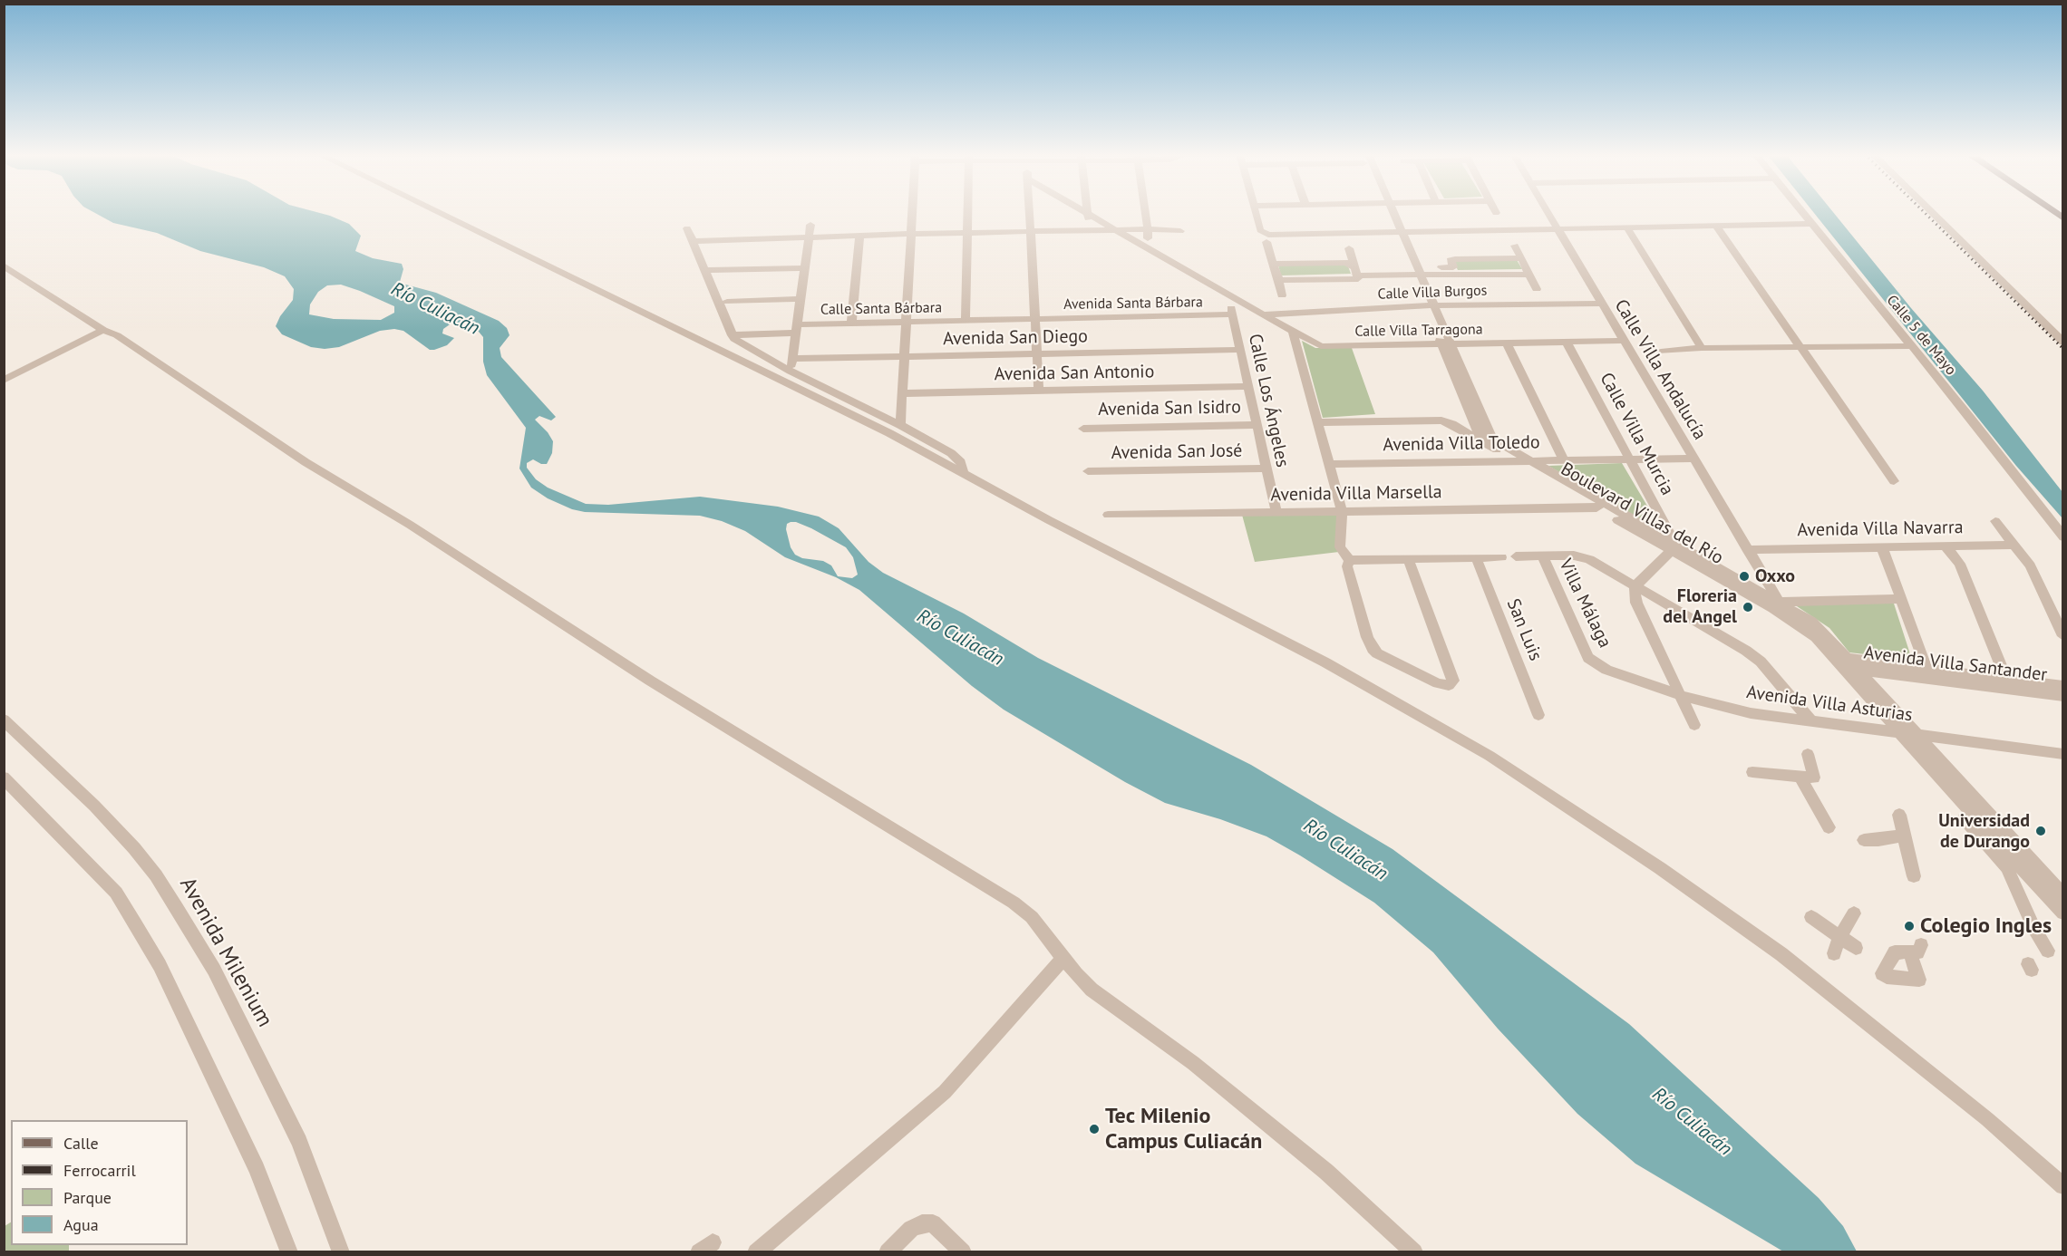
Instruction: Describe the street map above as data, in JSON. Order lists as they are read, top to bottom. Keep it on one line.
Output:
{"streets":{"street":["Calle Villa Burgos","Avenida Santa Bárbara","Calle Santa Bárbara","Calle Villa Tarragona","Calle 5 de Mayo","Avenida San Diego","Calle Villa Andalucía","Avenida San Antonio","Calle Los Ángeles","Avenida San Isidro","Calle Villa Murcia","Avenida Villa Toledo","Avenida San José","Avenida Villa Marsella","Boulevard Villas del Río","Avenida Villa Navarra","Villa Málaga","San Luis","Avenida Villa Santander","Avenida Villa Asturias","Avenida Milenium"]},"crossings":[["Calle Villa Burgos","Calle Villa Tarragona"],["Calle Villa Burgos","Calle Villa Andalucía"],["Calle Villa Burgos","Boulevard Villas del Río"],["Avenida Santa Bárbara","Calle Santa Bárbara"],["Avenida Santa Bárbara","Calle Los Ángeles"],["Calle Santa Bárbara","Avenida San Diego"],["Calle Villa Tarragona","Calle Villa Andalucía"],["Calle Villa Tarragona","Calle Los Ángeles"],["Calle Villa Tarragona","Calle Villa Murcia"],["Calle Villa Tarragona","Boulevard Villas del Río"],["Avenida San Diego","Calle Los Ángeles"],["Calle Villa Andalucía","Avenida Villa Toledo"],["Calle Villa Andalucía","Boulevard Villas del Río"],["Calle Villa Andalucía","Avenida Villa Navarra"],["Avenida San Antonio","Calle Los Ángeles"],["Calle Los Ángeles","Avenida San Isidro"],["Calle Los Ángeles","Avenida San José"],["Calle Los Ángeles","Avenida Villa Marsella"],["Calle Villa Murcia","Avenida Villa Toledo"],["Calle Villa Murcia","Boulevard Villas del Río"],["Avenida Villa Toledo","Boulevard Villas del Río"],["Avenida Villa Marsella","Boulevard Villas del Río"],["Boulevard Villas del Río","Avenida Villa Santander"],["Boulevard Villas del Río","Avenida Villa Asturias"],["Villa Málaga","Avenida Villa Asturias"]],"water":["Río Culiacán"],"places":["Oxxo","Floreria del Angel","Universidad de Durango","Colegio Ingles","Tec Milenio Campus Culiacán"],"legend":["Calle","Ferrocarril","Parque","Agua"]}
